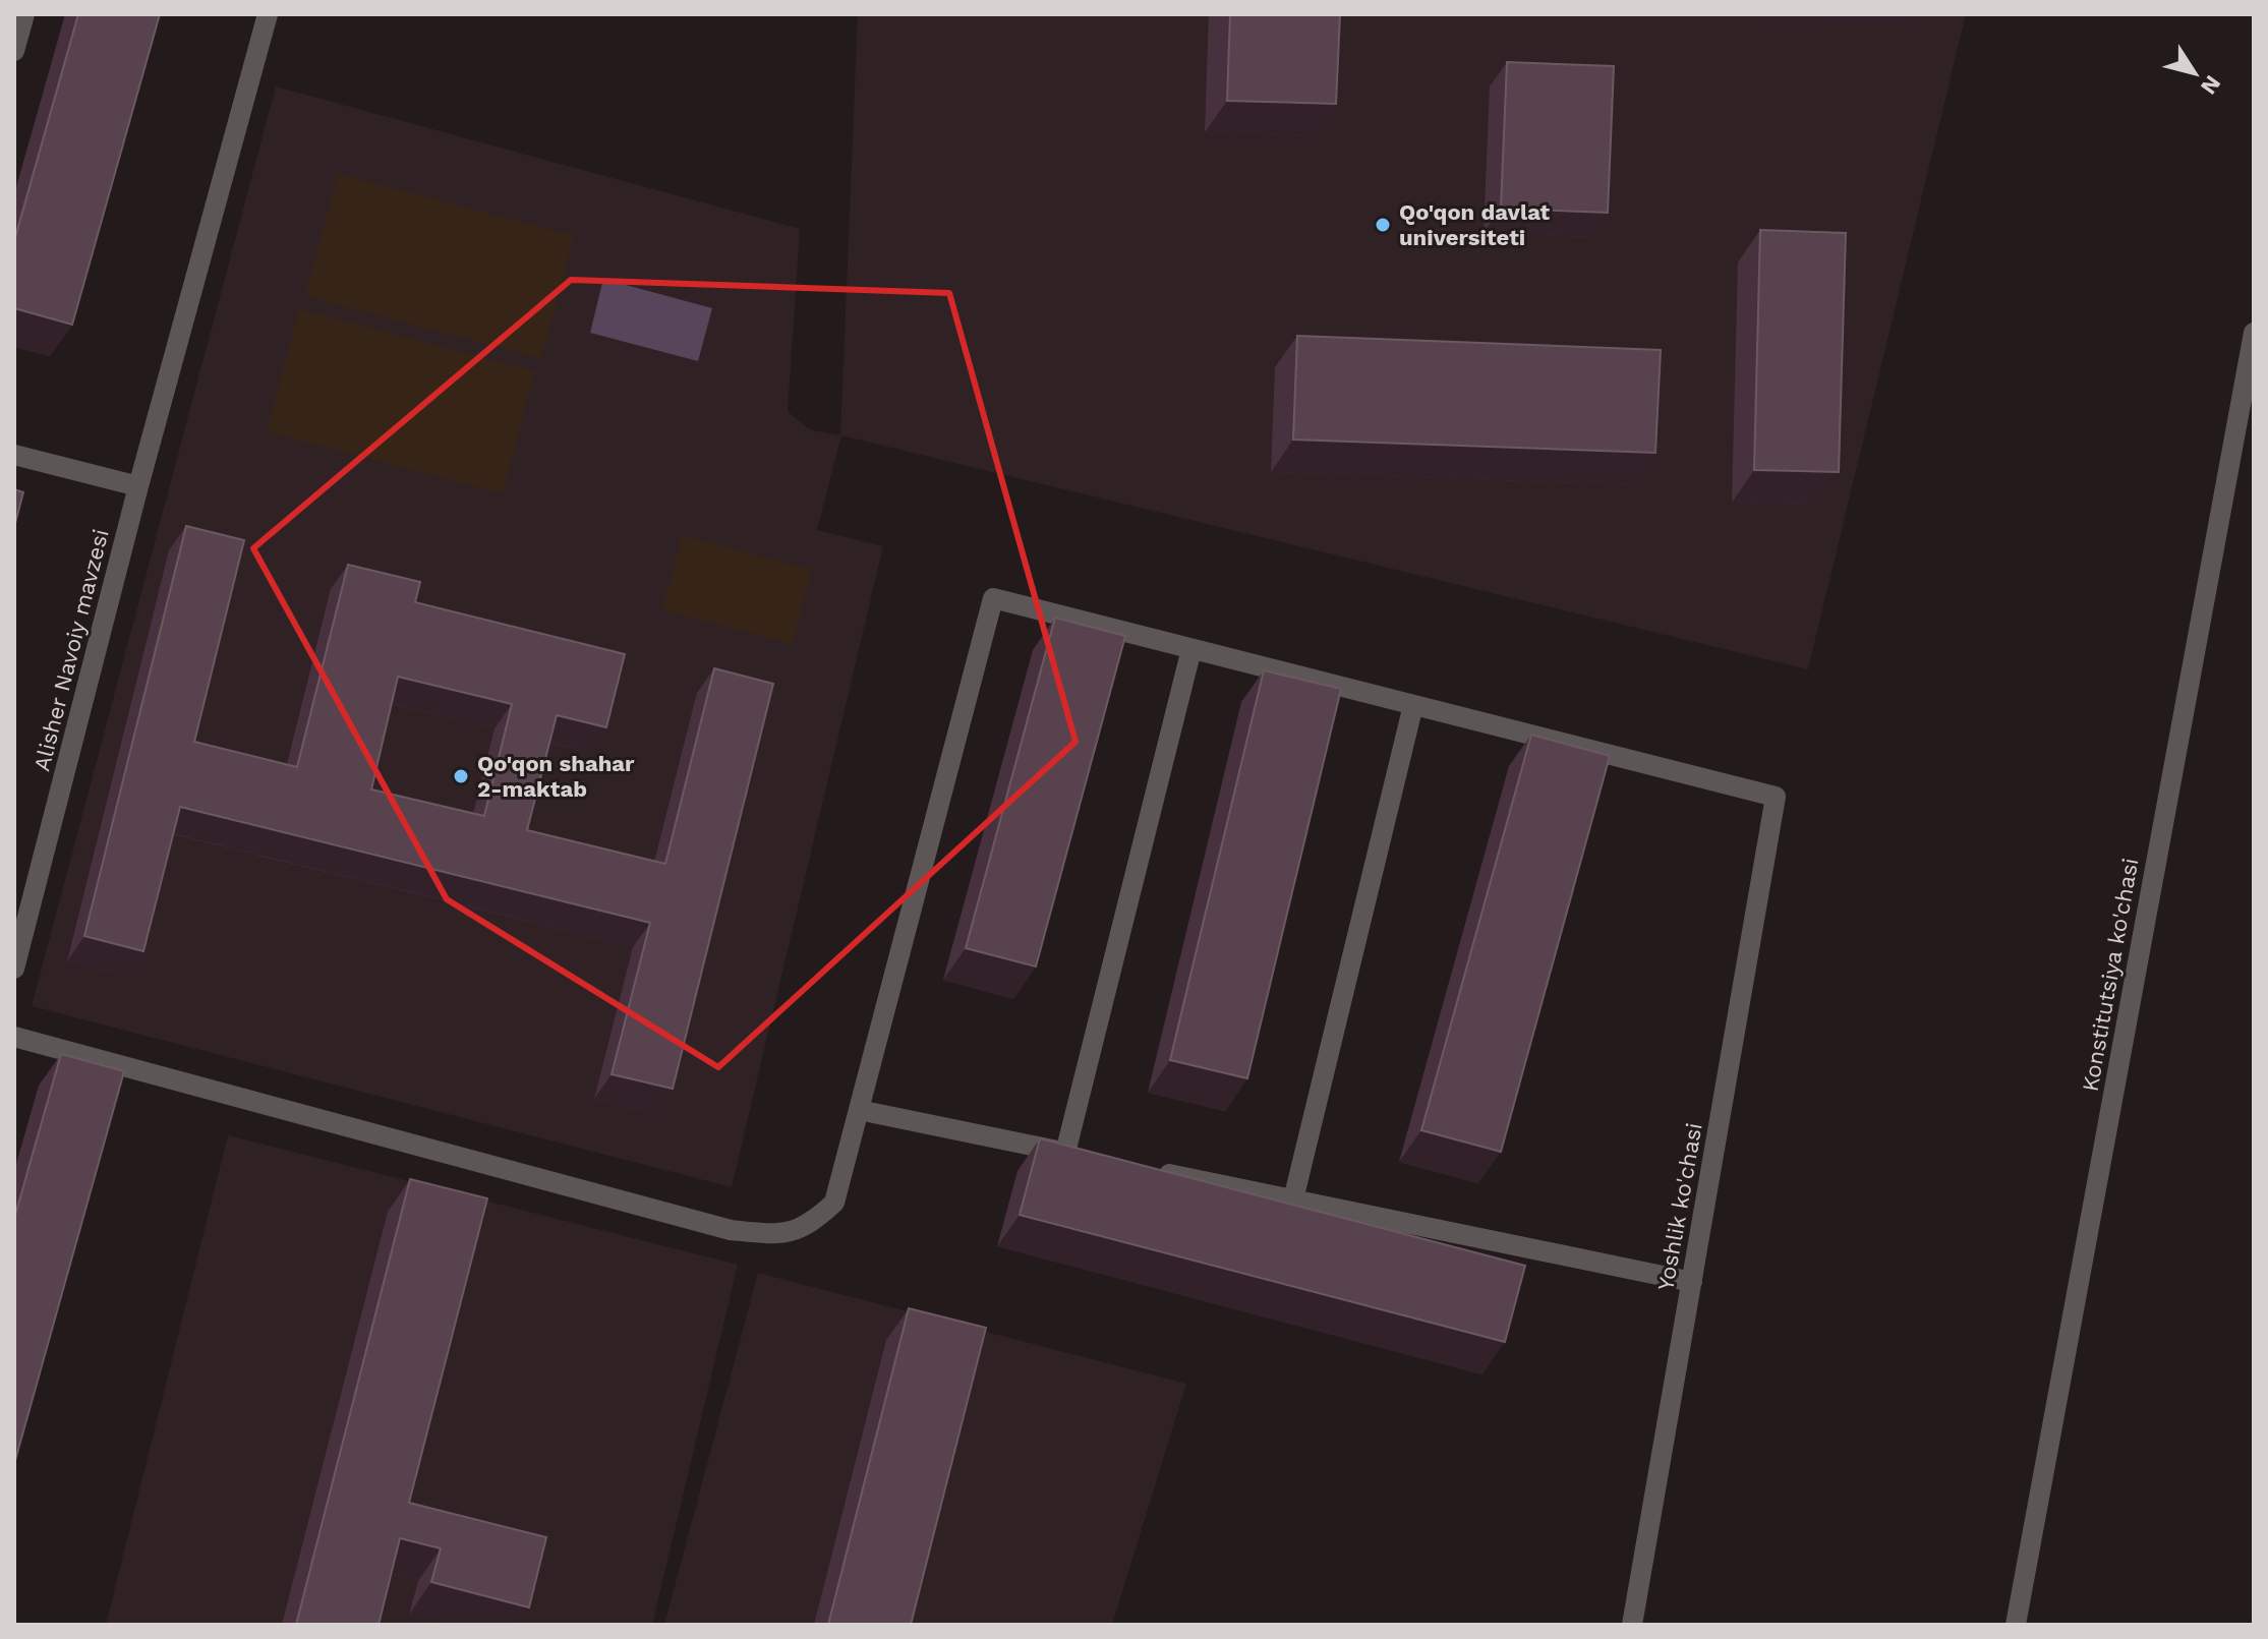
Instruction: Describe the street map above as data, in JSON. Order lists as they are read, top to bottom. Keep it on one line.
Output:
{"streets":{"street":["Alisher Navoiy mavzesi","Konstitutsiya ko'chasi","Yoshlik ko'chasi"]},"places":["Qo'qon davlat universiteti","Qo'qon shahar 2-maktab"],"north":"bottom right"}
